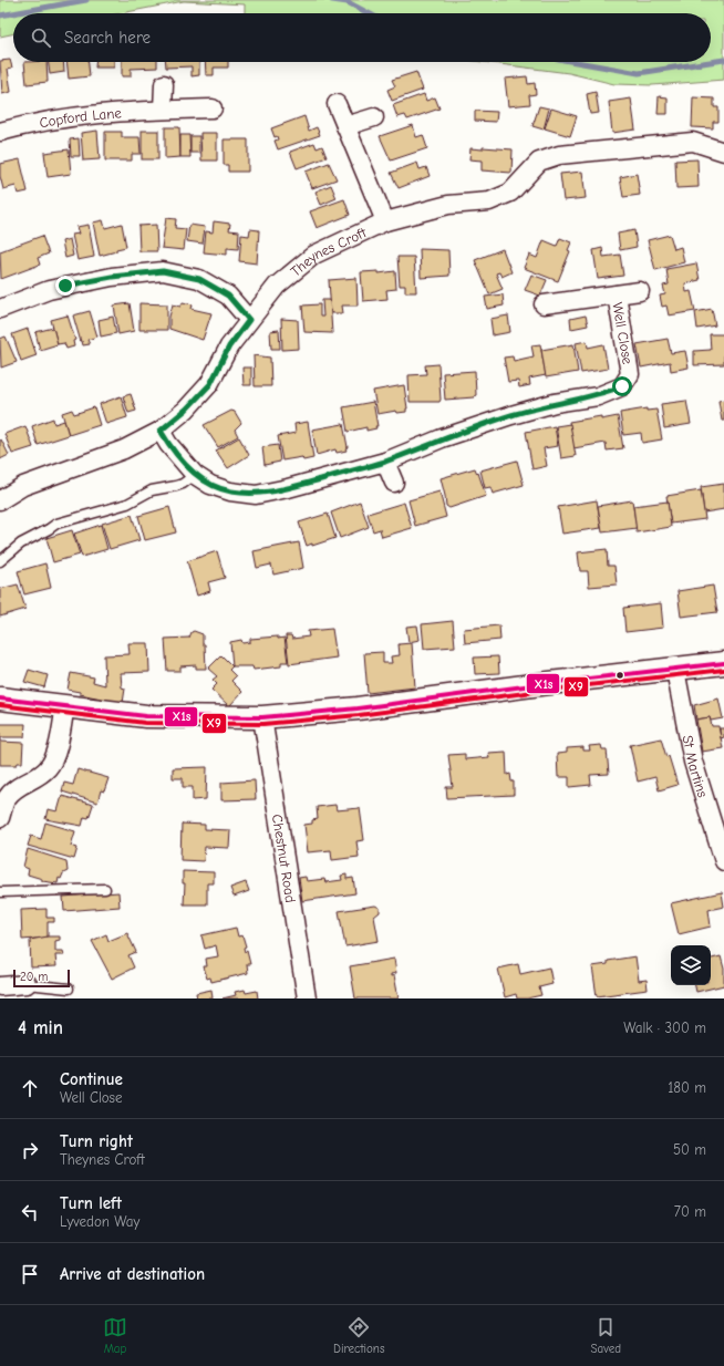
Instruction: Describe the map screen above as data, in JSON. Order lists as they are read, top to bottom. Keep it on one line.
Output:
{"streets":{"street":["Copford Lane","Theynes Croft","Well Close","St Martins","Chestnut Road"]},"crossings":[["Theynes Croft","Well Close"]],"lines":["transit line X1s","transit line X9"],"scale_bar":"20 m","page":{"search":"Search here","scale":"20 m","heading":["4 min","Walk · 300 m"],"list":[["Continue","Well Close","180 m"],["Turn right","Theynes Croft","50 m"],["Turn left","Lyvedon Way","70 m"],"Arrive at destination"],"nav":["Map","Directions","Saved"]}}
